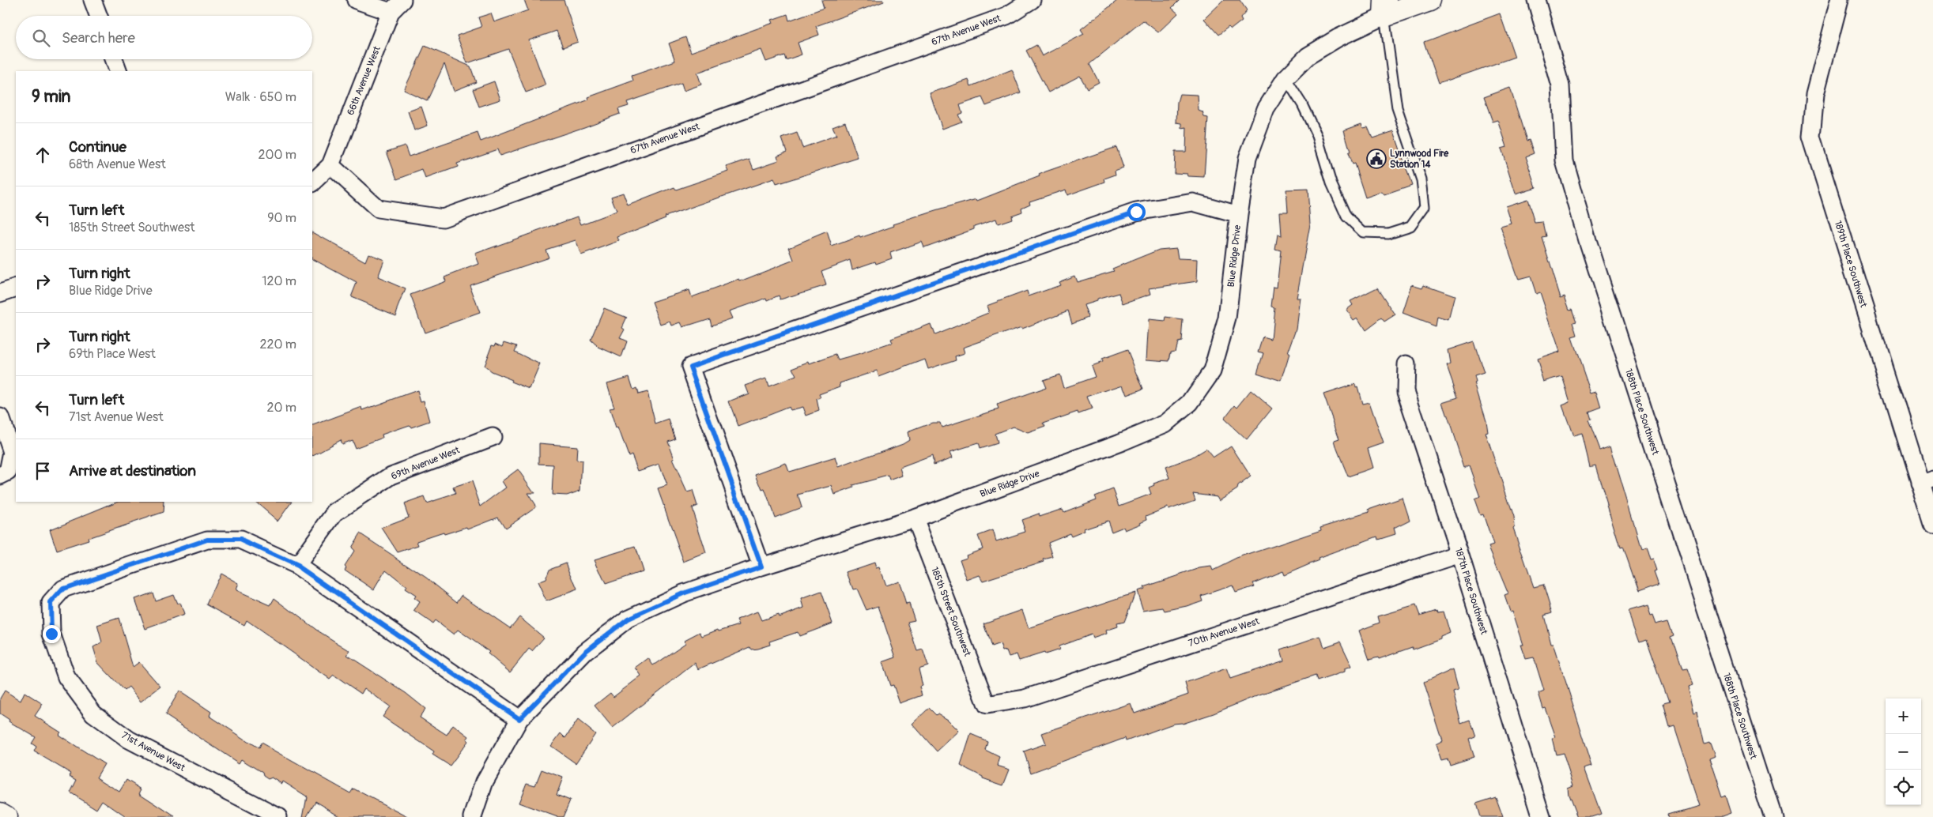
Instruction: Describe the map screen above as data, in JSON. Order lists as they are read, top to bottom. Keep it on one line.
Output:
{"streets":{"street":["67th Avenue West","66th Avenue West","Blue Ridge Drive","189th Place Southwest","188th Place Southwest","69th Avenue West","187th Place Southwest","185th Street Southwest","70th Avenue West","71st Avenue West"]},"crossings":[["67th Avenue West","66th Avenue West"],["Blue Ridge Drive","185th Street Southwest"],["69th Avenue West","71st Avenue West"],["187th Place Southwest","70th Avenue West"],["185th Street Southwest","70th Avenue West"]],"places":{"public building":["Lynnwood Fire Station 14"]},"page":{"search":"Search here","heading":["9 min","Walk · 650 m"],"list":[["Continue","68th Avenue West","200 m"],["Turn left","185th Street Southwest","90 m"],["Turn right","Blue Ridge Drive","120 m"],["Turn right","69th Place West","220 m"],["Turn left","71st Avenue West","20 m"],"Arrive at destination"],"map_buttons":["+","−"]}}
